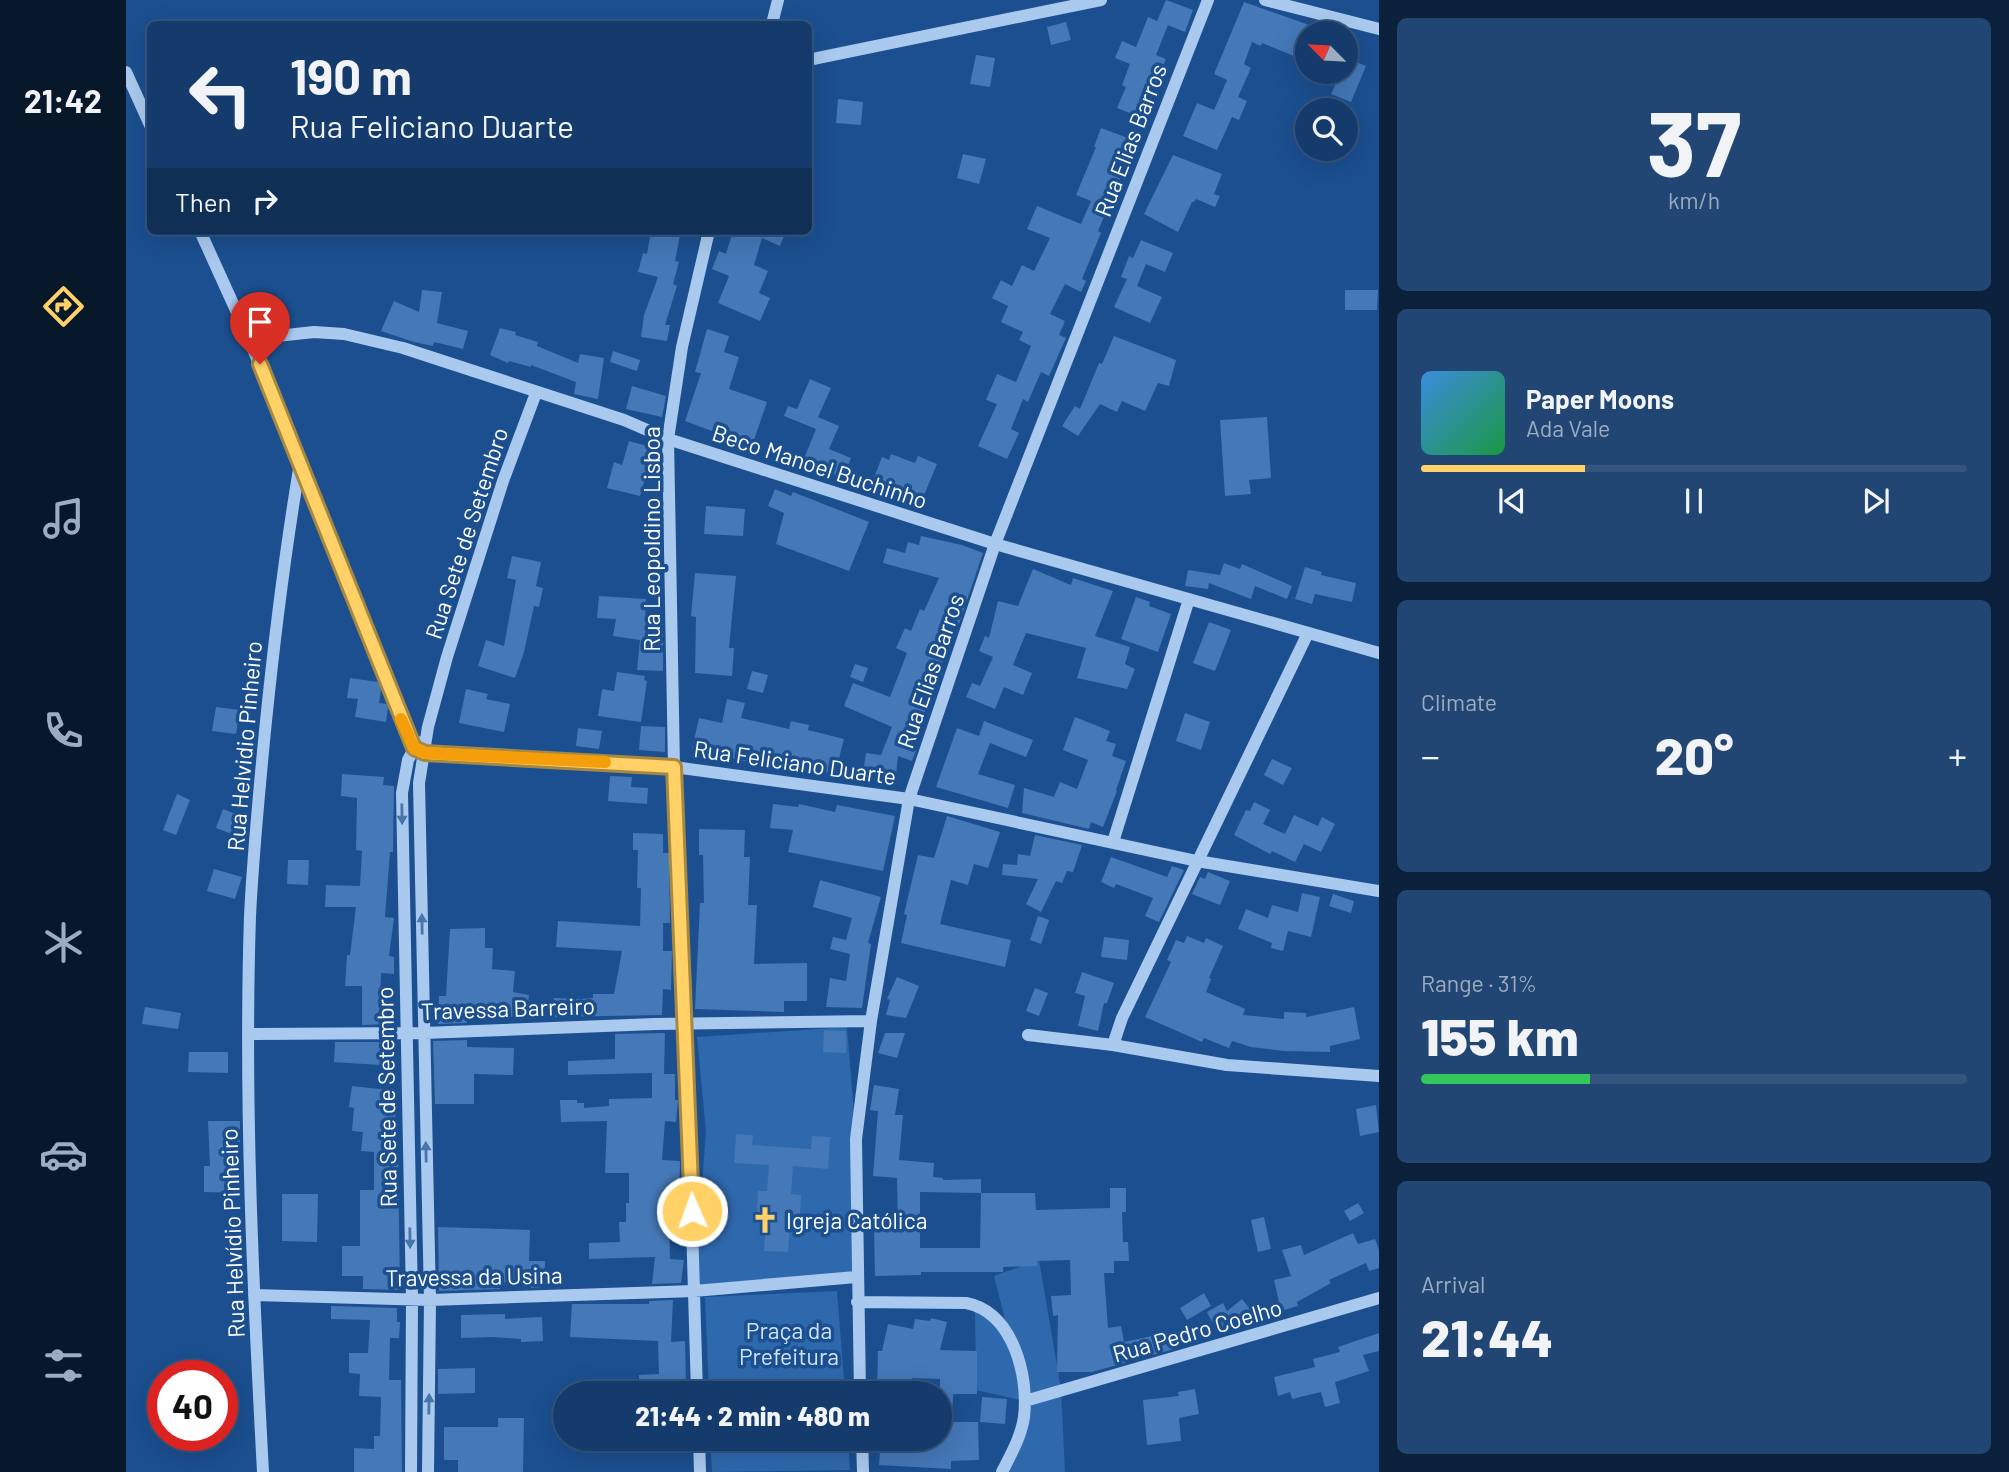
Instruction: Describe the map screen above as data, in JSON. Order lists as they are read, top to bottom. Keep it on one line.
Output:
{"streets":{"street":["Rua Elias Barros","Beco Manoel Buchinho","Rua Sete de Setembro","Rua Leopoldino Lisboa","Rua Helvidio Pinheiro","Rua Feliciano Duarte","Travessa Barreiro","Rua Helvídio Pinheiro","Travessa da Usina","Rua Pedro Coelho"]},"crossings":[["Rua Elias Barros","Beco Manoel Buchinho"],["Rua Elias Barros","Rua Feliciano Duarte"],["Rua Elias Barros","Travessa Barreiro"],["Rua Elias Barros","Travessa da Usina"],["Beco Manoel Buchinho","Rua Sete de Setembro"],["Beco Manoel Buchinho","Rua Leopoldino Lisboa"],["Rua Sete de Setembro","Rua Feliciano Duarte"],["Rua Sete de Setembro","Travessa Barreiro"],["Rua Sete de Setembro","Travessa da Usina"],["Rua Leopoldino Lisboa","Rua Feliciano Duarte"],["Rua Leopoldino Lisboa","Travessa Barreiro"],["Rua Leopoldino Lisboa","Travessa da Usina"],["Rua Helvidio Pinheiro","Travessa Barreiro"],["Rua Helvidio Pinheiro","Rua Helvídio Pinheiro"],["Travessa Barreiro","Rua Helvídio Pinheiro"],["Rua Helvídio Pinheiro","Travessa da Usina"]],"parks":["Praça da Prefeitura"],"places":{"church":["Igreja Católica"]},"north":"top left","page":{"tabs":"21:42","tile":[["37","km/h"],"Climate",["Range · 31%","155 km"],["Arrival","21:44"]],"turn":["190 m","Rua Feliciano Duarte"],"then":"Then","song":["Paper Moons","Ada Vale"],"heat":["−","20°","+"],"limit":"40","trip":"21:44 · 2 min · 480 m"}}
